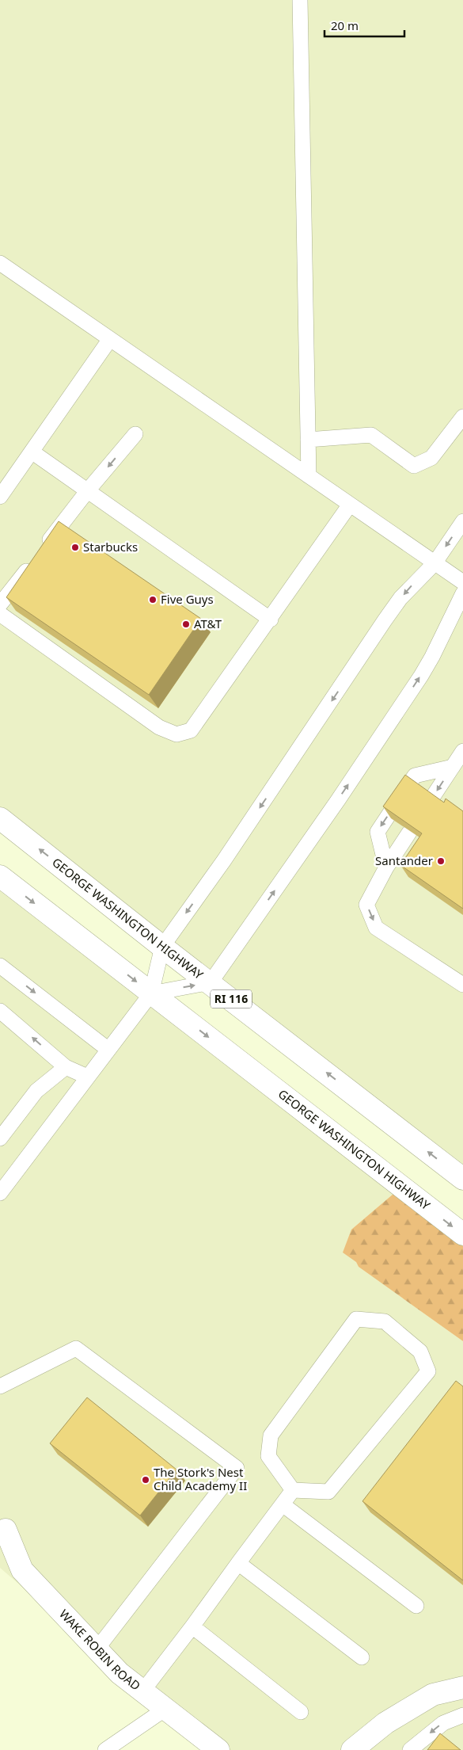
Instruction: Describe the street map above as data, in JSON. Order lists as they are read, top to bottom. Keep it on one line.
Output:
{"streets":{"main road":["GEORGE WASHINGTON HIGHWAY","RI 116","WAKE ROBIN ROAD"]},"places":["Starbucks","Five Guys","AT&T","Santander","The Stork's Nest Child Academy II"],"scale_bar":"20 m"}
